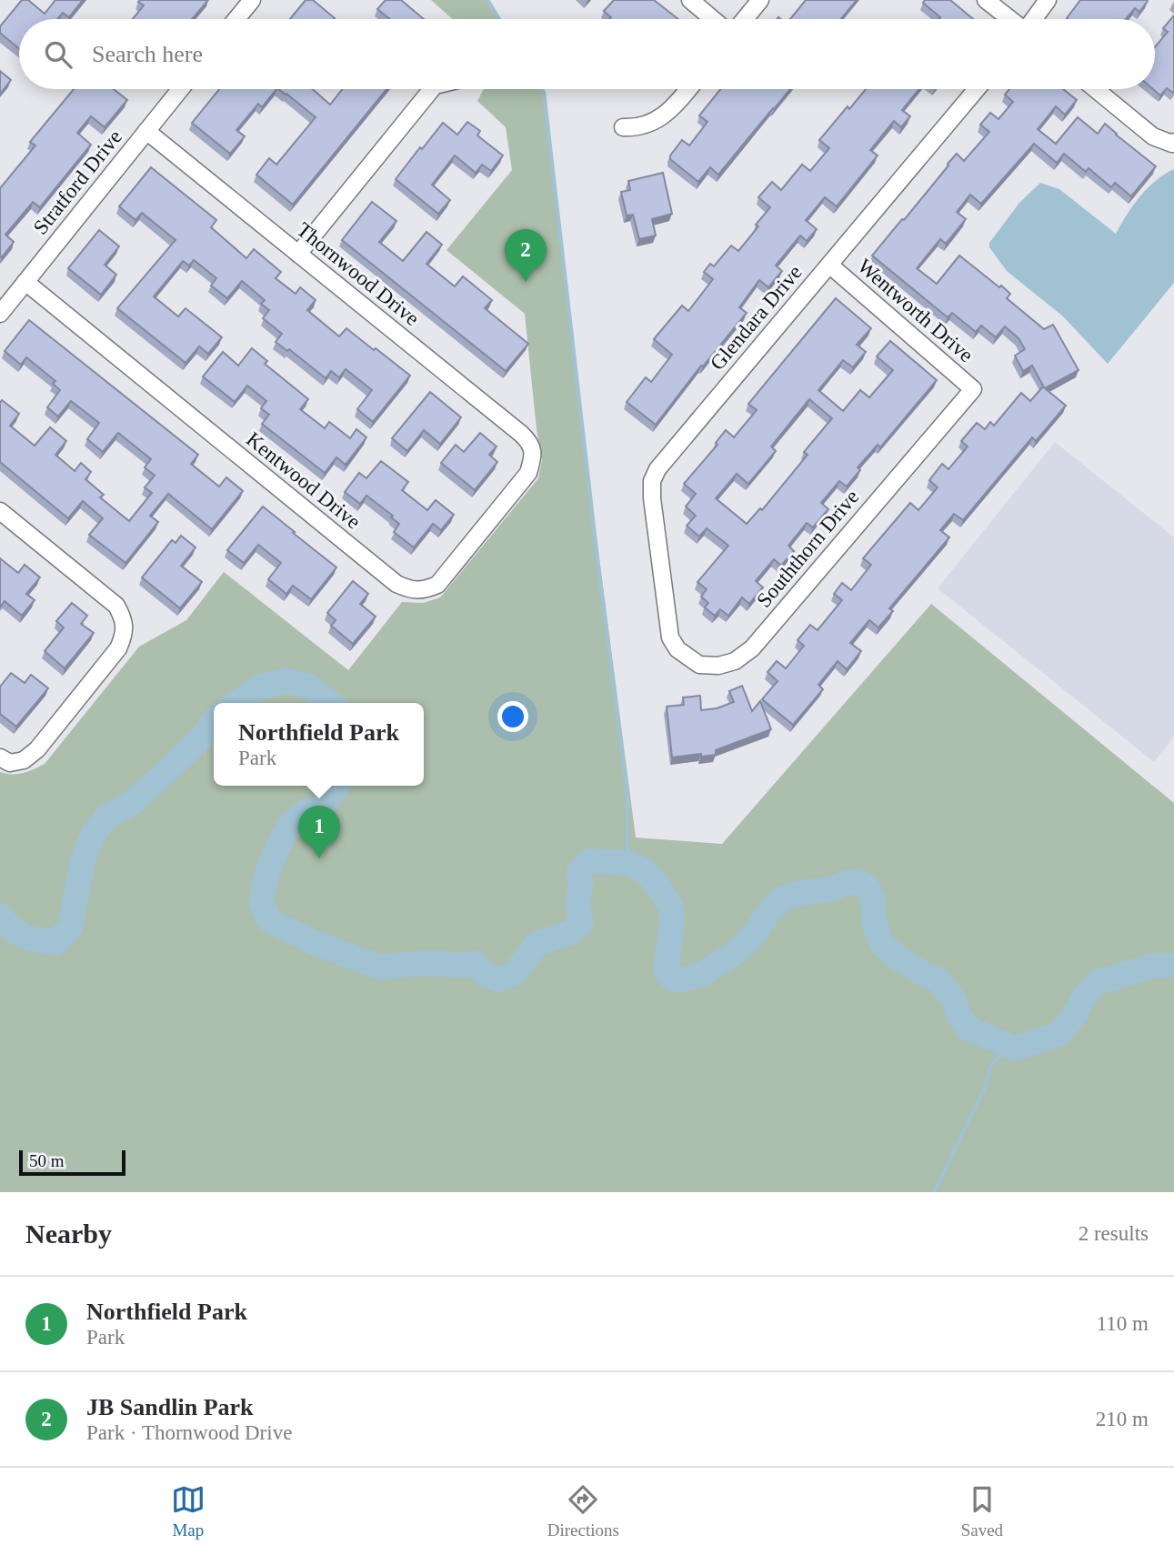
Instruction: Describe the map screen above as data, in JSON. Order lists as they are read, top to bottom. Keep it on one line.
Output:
{"streets":{"street":["Stratford Drive","Thornwood Drive","Wentworth Drive","Glendara Drive","Kentwood Drive","Souththorn Drive"]},"crossings":[["Stratford Drive","Thornwood Drive"],["Stratford Drive","Kentwood Drive"],["Thornwood Drive","Kentwood Drive"],["Wentworth Drive","Glendara Drive"],["Wentworth Drive","Souththorn Drive"],["Glendara Drive","Souththorn Drive"]],"scale_bar":"50 m","page":{"search":"Search here","pins":["2","1"],"popup":["Northfield Park","Park"],"scale":"50 m","heading":["Nearby","2 results"],"list":[{"mark":"1","name":"Northfield Park","note":"Park","value":"110 m"},{"mark":"2","name":"JB Sandlin Park","note":"Park · Thornwood Drive","value":"210 m"}],"nav":["Map","Directions","Saved"]}}
